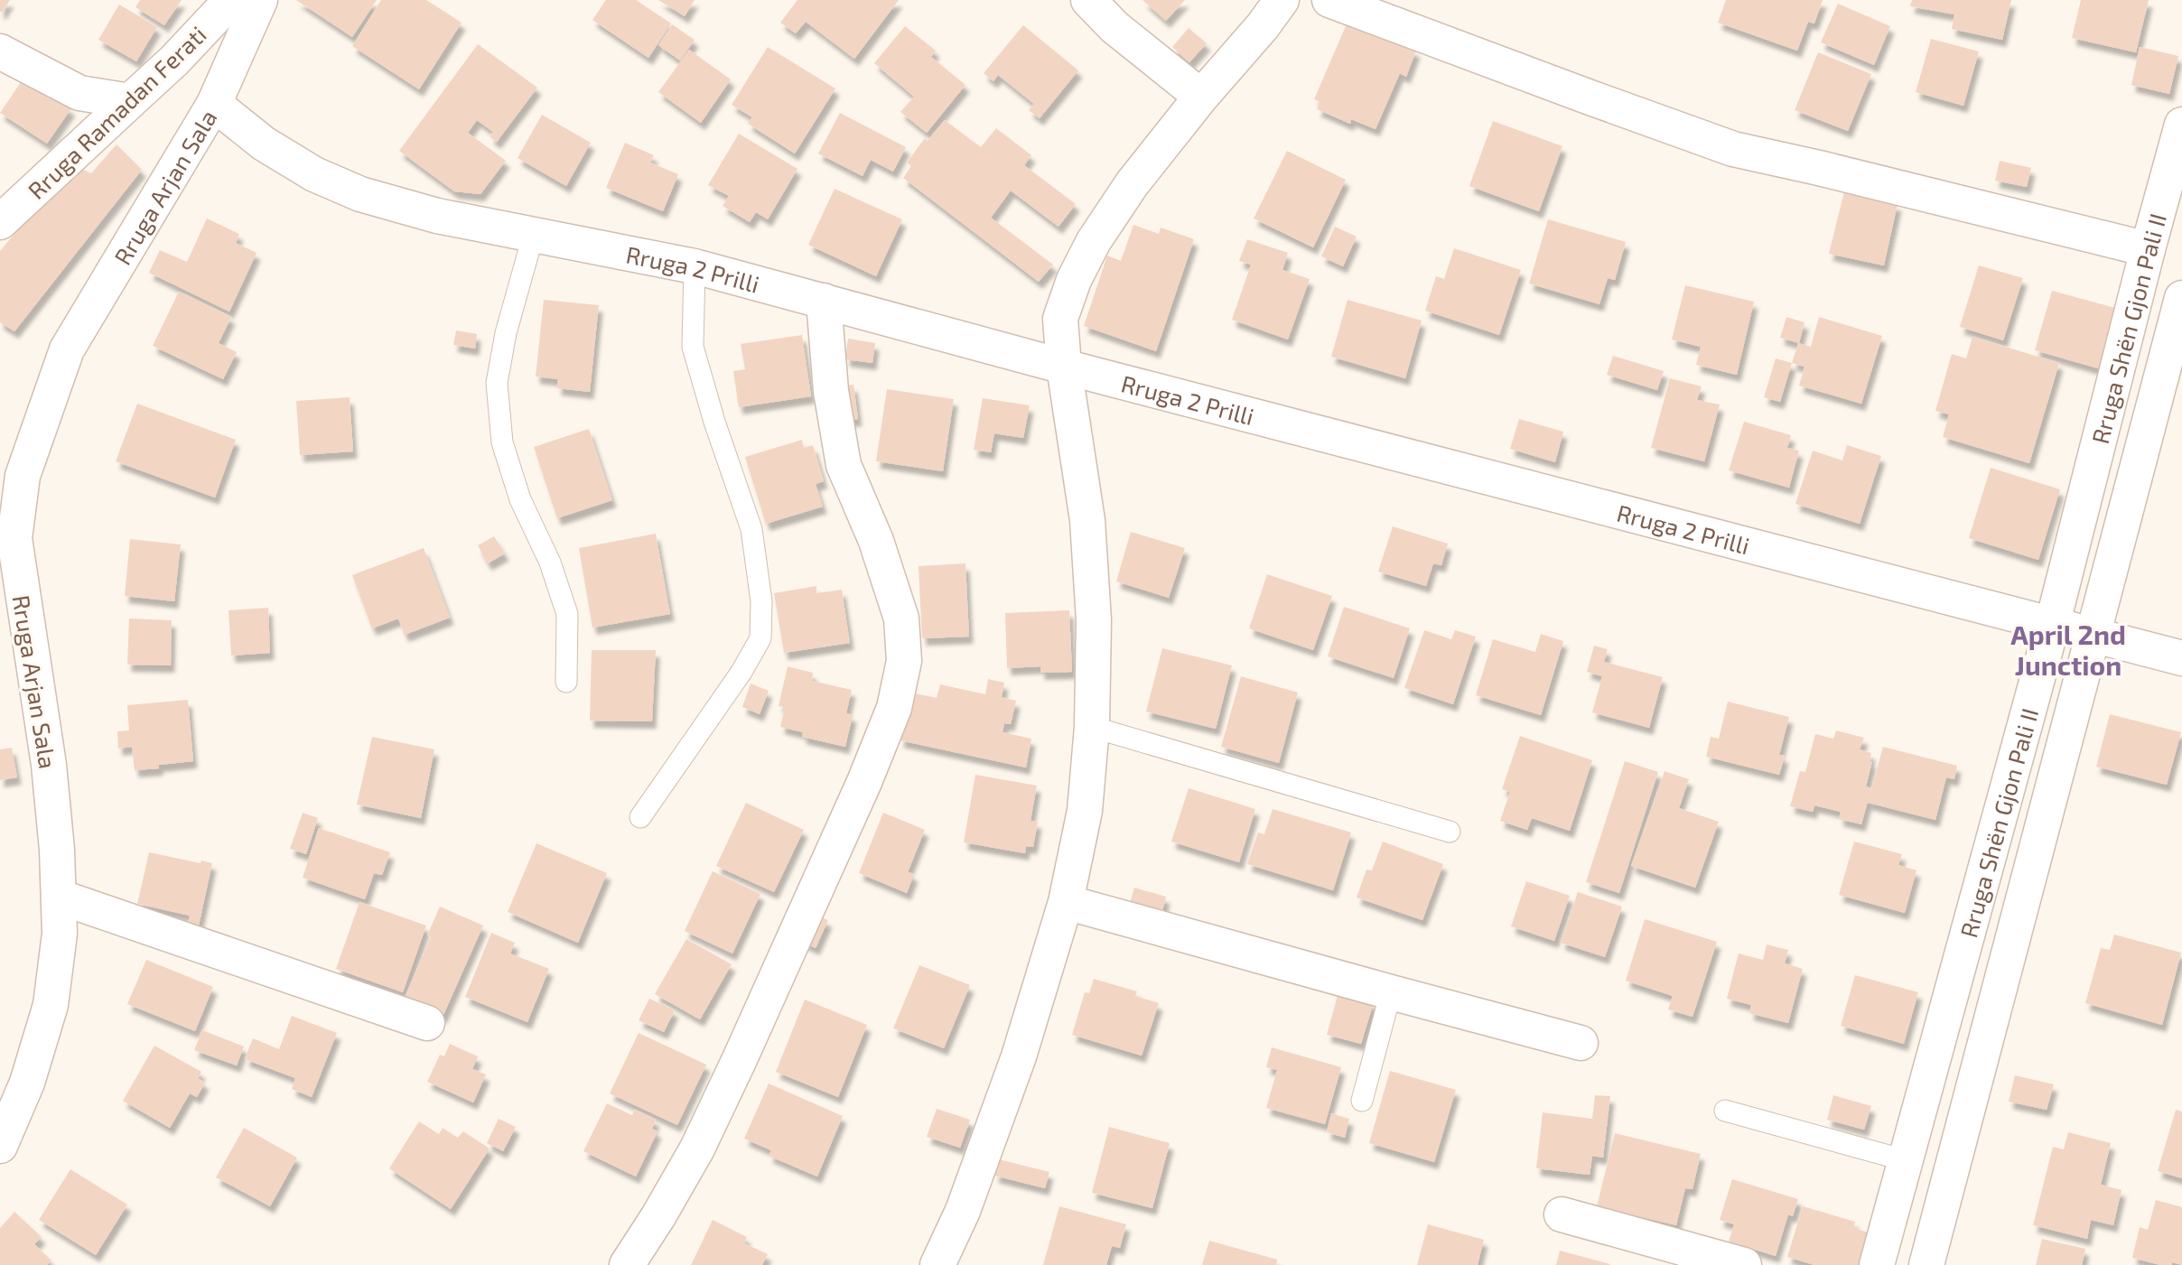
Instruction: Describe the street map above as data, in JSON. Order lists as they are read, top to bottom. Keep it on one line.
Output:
{"streets":{"street":["Rruga Ramadan Ferati","Rruga Arjan Sala","Rruga 2 Prilli","Rruga Shën Gjon Pali II"]},"crossings":[["Rruga Arjan Sala","Rruga 2 Prilli"],["Rruga 2 Prilli","Rruga Shën Gjon Pali II"]],"districts":["April 2nd Junction"]}
